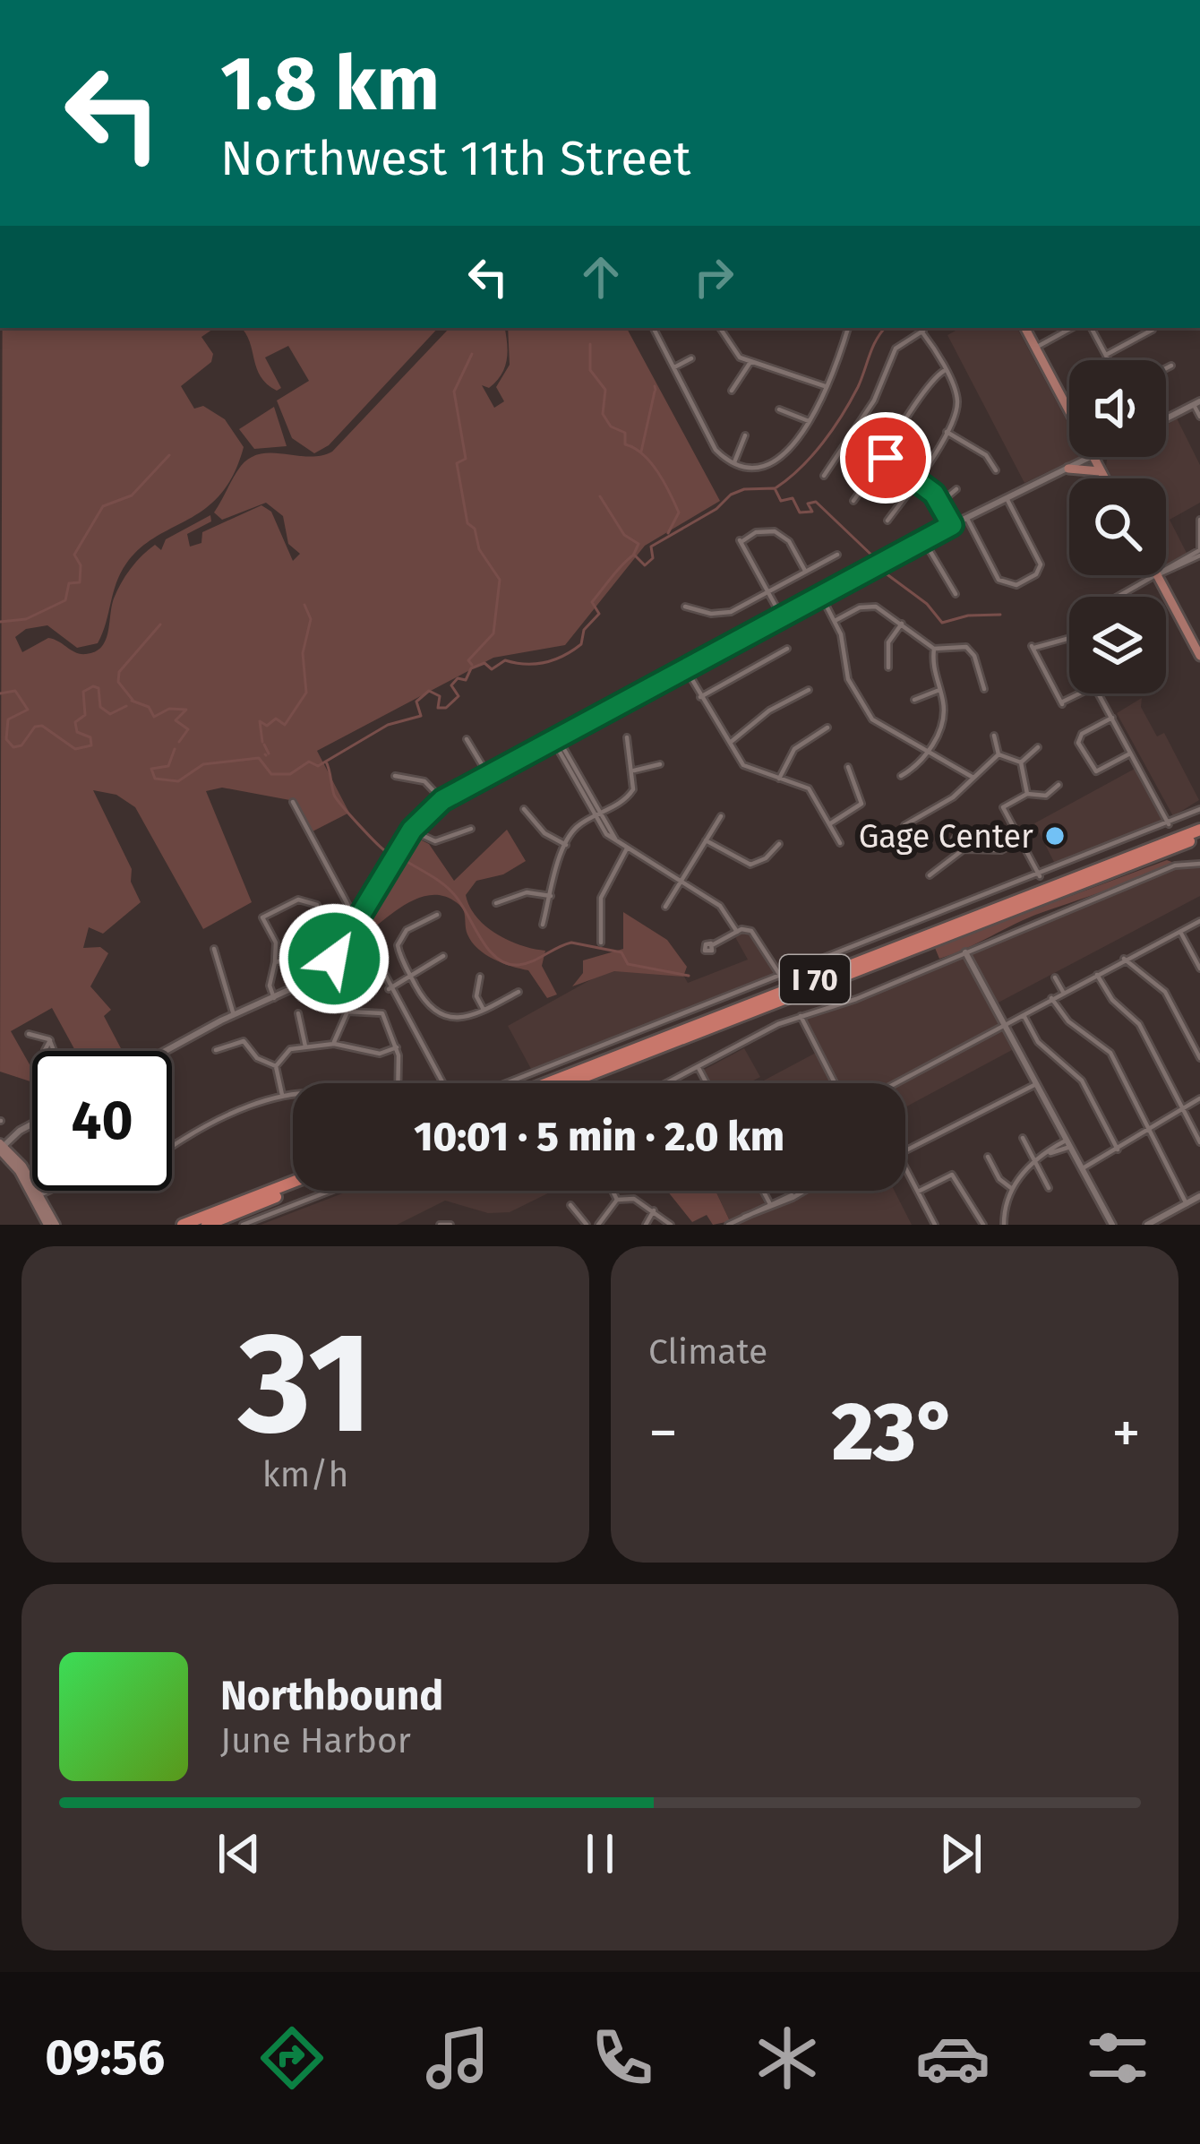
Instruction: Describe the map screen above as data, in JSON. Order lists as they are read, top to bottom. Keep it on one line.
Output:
{"streets":{"highway":["I 70"]},"places":["Gage Center"],"page":{"turn":["1.8 km","Northwest 11th Street"],"limit":"40","trip":"10:01 · 5 min · 2.0 km","tile":[["31","km/h"],"Climate"],"heat":["−","23°","+"],"song":["Northbound","June Harbor"],"tabs":"09:56"}}
